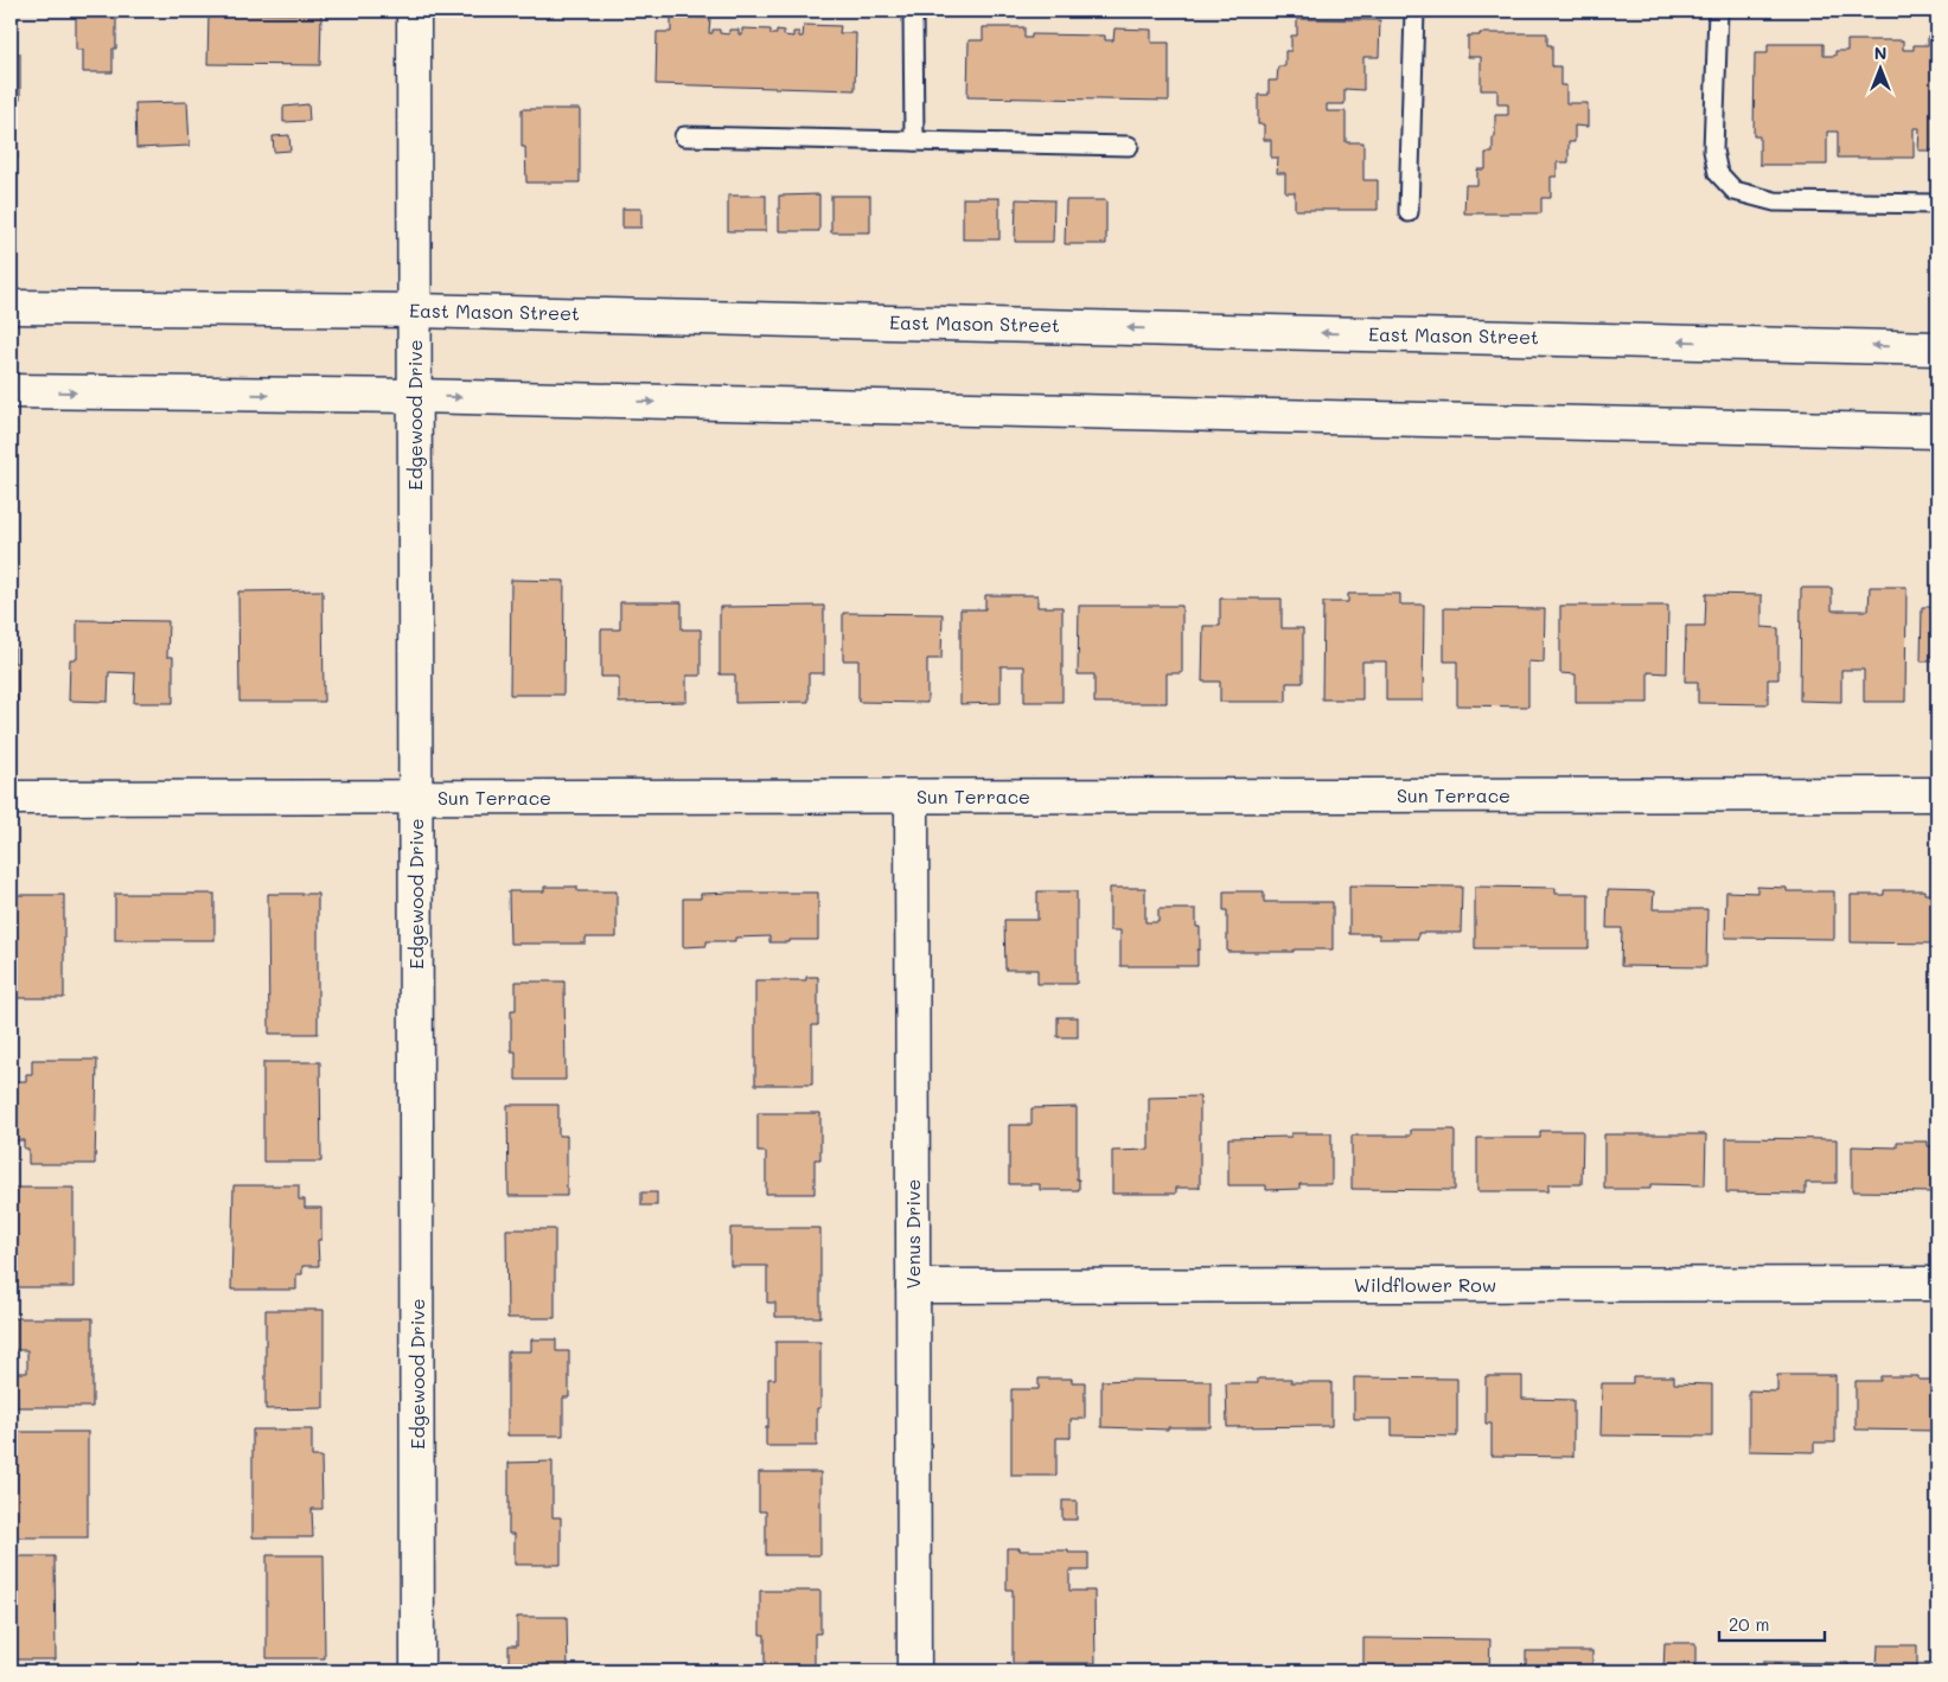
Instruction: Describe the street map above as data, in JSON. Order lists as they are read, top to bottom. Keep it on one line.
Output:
{"streets":{"street":["East Mason Street","Edgewood Drive","Sun Terrace","Venus Drive","Wildflower Row"]},"crossings":[["East Mason Street","Edgewood Drive"],["Edgewood Drive","Sun Terrace"],["Sun Terrace","Venus Drive"],["Venus Drive","Wildflower Row"]],"scale_bar":"20 m","north":"top"}
